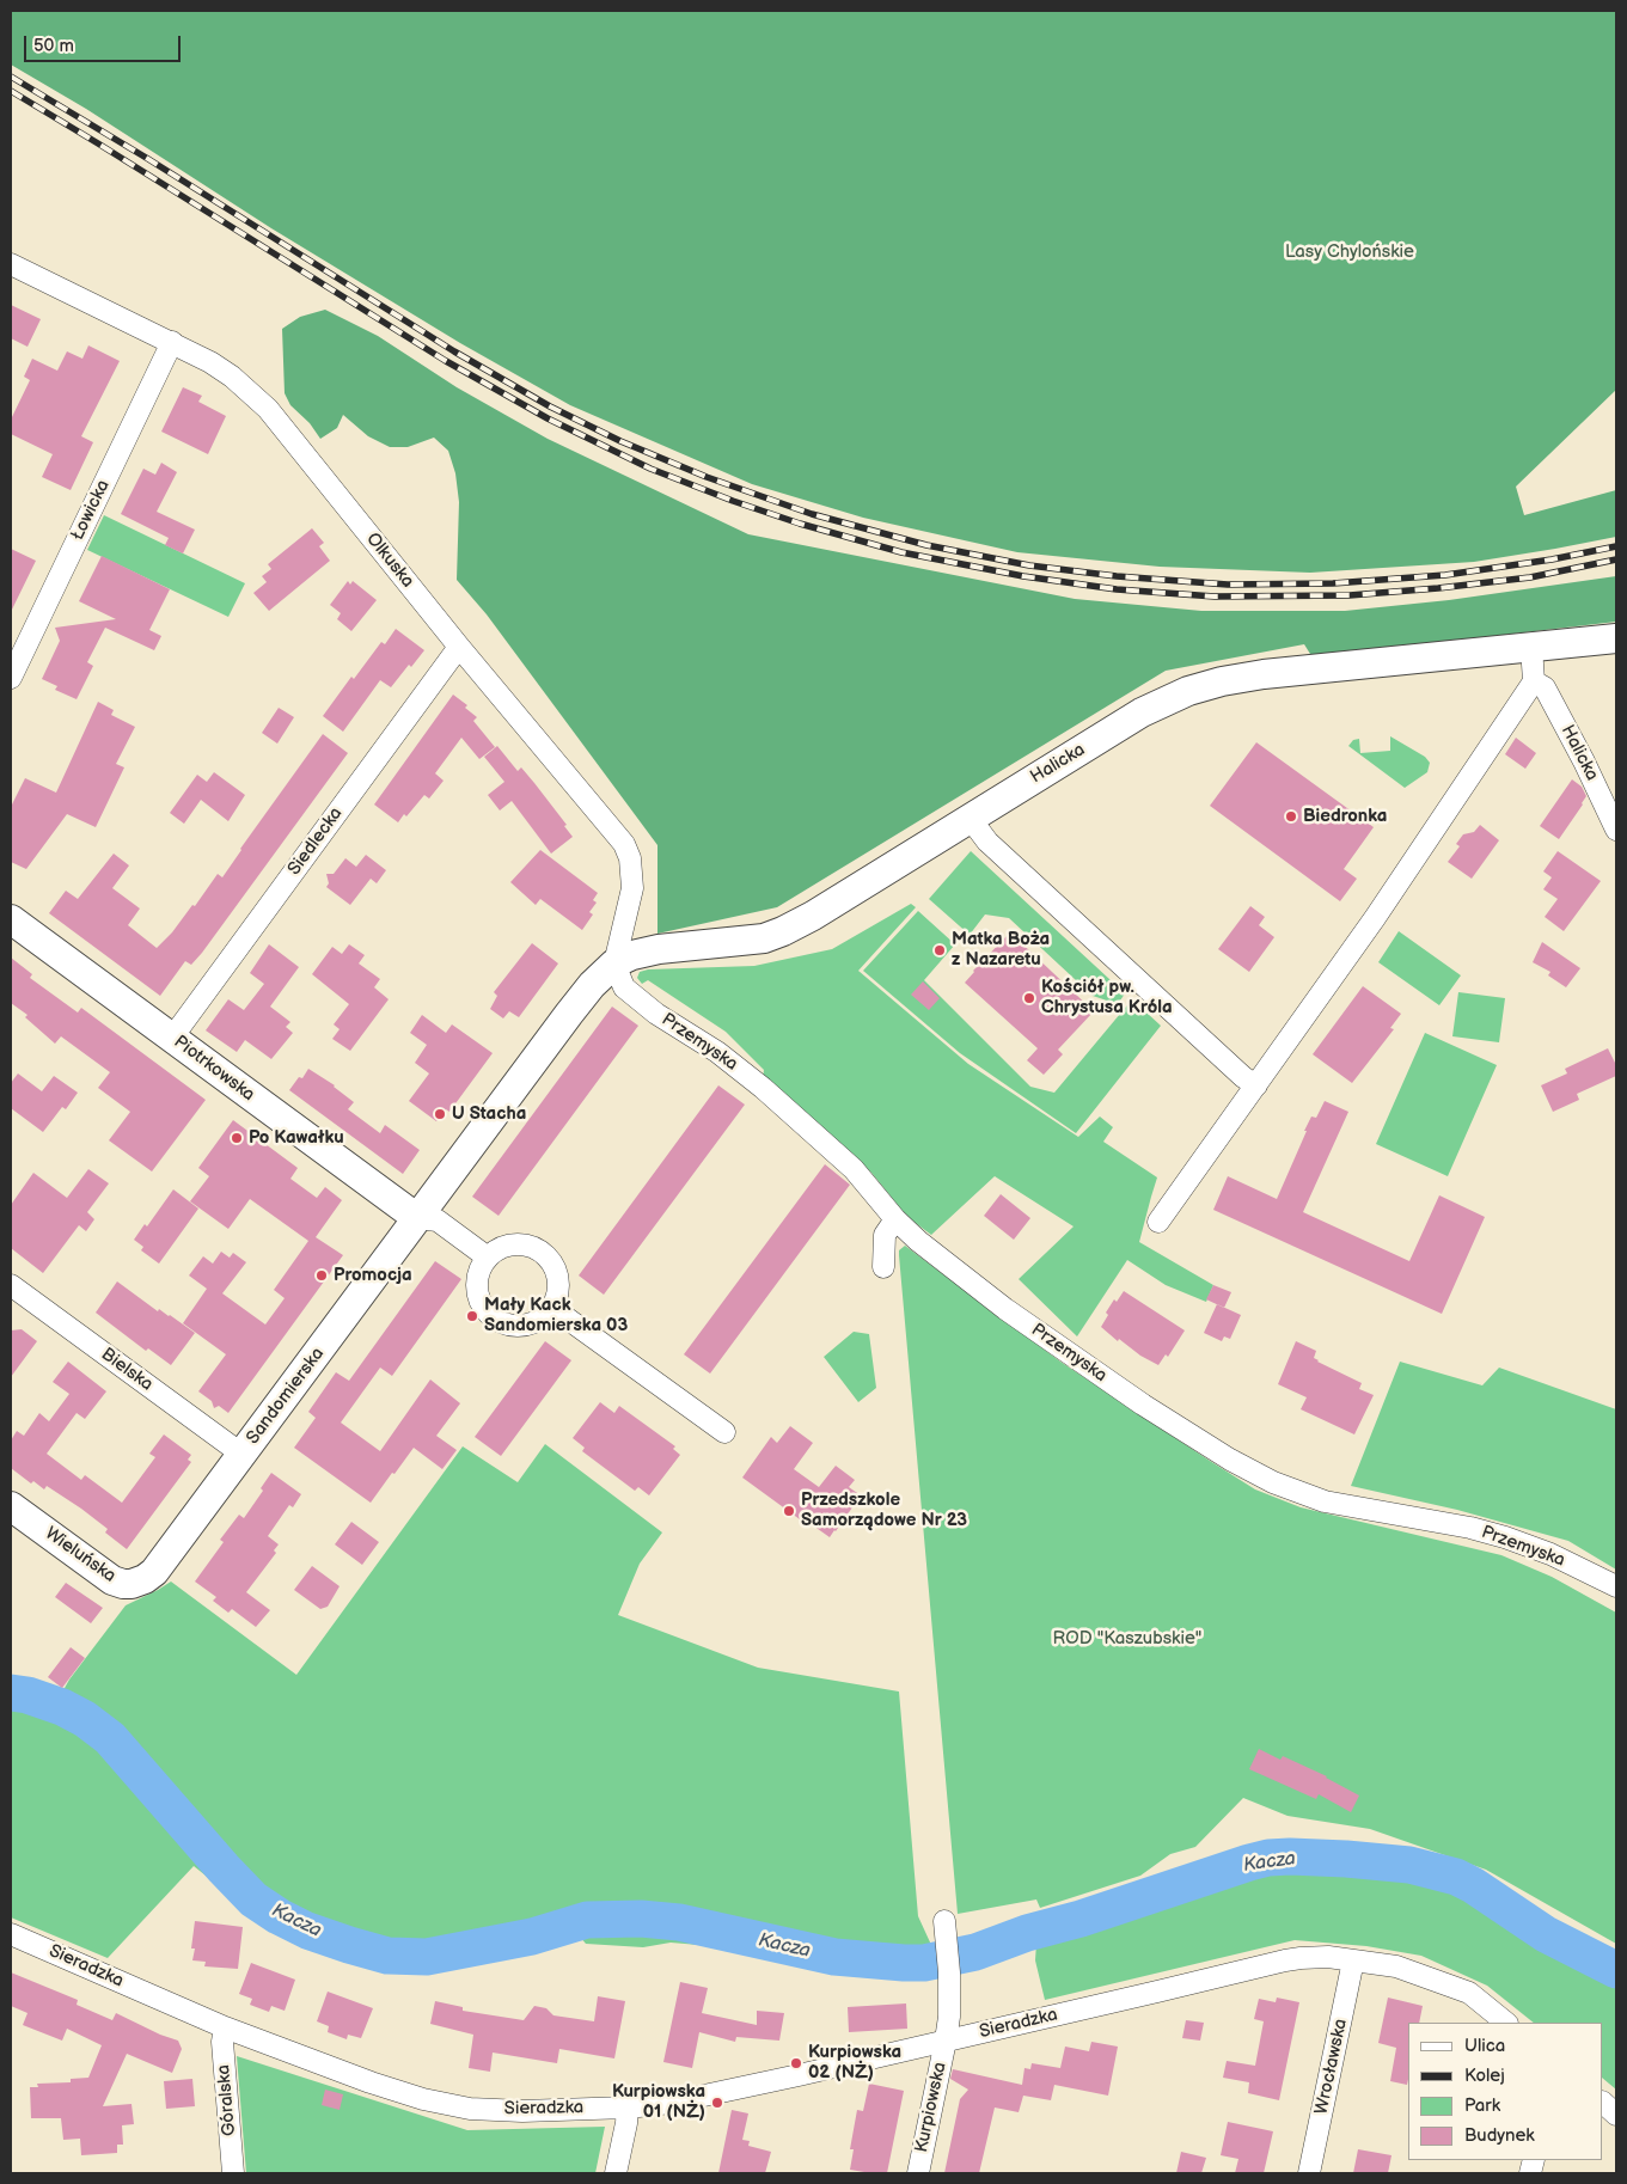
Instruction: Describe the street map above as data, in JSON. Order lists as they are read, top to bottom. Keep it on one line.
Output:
{"streets":{"street":["Łowicka","Olkuska","Halicka","Siedlecka","Przemyska","Piotrkowska","Bielska","Sandomierska","Wieluńska","Sieradzka","Wrocławska","Góralska","Kurpiowska"]},"crossings":[["Łowicka","Olkuska"],["Olkuska","Halicka"],["Olkuska","Siedlecka"],["Olkuska","Przemyska"],["Olkuska","Sandomierska"],["Halicka","Przemyska"],["Halicka","Sandomierska"],["Siedlecka","Piotrkowska"],["Przemyska","Sandomierska"],["Piotrkowska","Sandomierska"],["Bielska","Sandomierska"],["Sandomierska","Wieluńska"],["Sieradzka","Wrocławska"],["Sieradzka","Góralska"],["Sieradzka","Kurpiowska"]],"water":["Kacza"],"parks":["Lasy Chylońskie","ROD \"Kaszubskie\""],"places":["Biedronka","Matka Boża z Nazaretu","Kościół pw. Chrystusa Króla","U Stacha","Po Kawałku","Promocja","Mały Kack Sandomierska 03","Przedszkole Samorządowe Nr 23","Kurpiowska 02 (NŻ)","Kurpiowska 01 (NŻ)"],"legend":["Ulica","Kolej","Park","Budynek"],"scale_bar":"50 m"}
